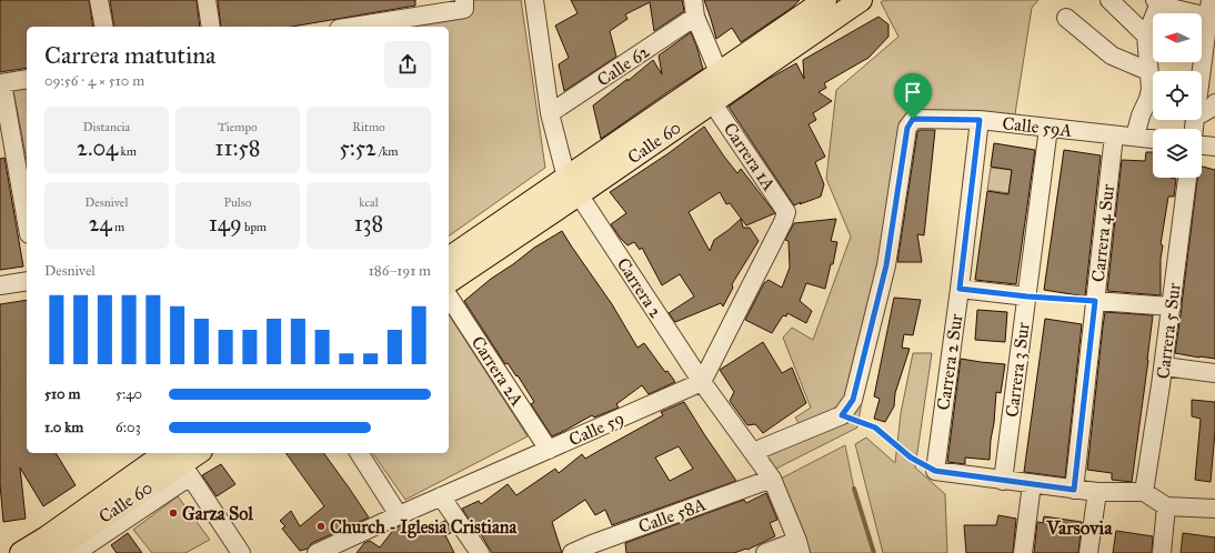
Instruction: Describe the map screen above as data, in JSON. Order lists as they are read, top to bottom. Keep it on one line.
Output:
{"streets":{"main road":["Calle 60"],"street":["Calle 62","Calle 59A","Carrera 1A","Carrera 4 Sur","Carrera 2","Carrera 5 Sur","Carrera 2 Sur","Carrera 3 Sur","Carrera 2A","Calle 59","Calle 58A"]},"crossings":[["Calle 62","Carrera 2"],["Calle 59A","Carrera 4 Sur"],["Calle 59A","Carrera 2 Sur"],["Calle 59A","Carrera 3 Sur"],["Calle 60","Carrera 1A"],["Calle 60","Carrera 2"],["Carrera 1A","Carrera 2"],["Carrera 1A","Calle 59"],["Carrera 2","Calle 59"],["Carrera 2","Calle 58A"],["Carrera 2A","Calle 59"]],"districts":["Varsovia"],"places":["Garza Sol","Church - Iglesia Cristiana"],"north":"left","page":{"heading":["Carrera matutina","09:56 · 4 × 510 m"],"stats":[["Distancia","2.04 km"],["Tiempo","11:58"],["Ritmo","5:52 /km"],["Desnivel","24 m"],["Pulso","149 bpm"],["kcal","138"]],"chart":["Desnivel","186–191 m"],"list":[{"name":"510 m","note":"5:40"},{"name":"1.0 km","note":"6:03"}]}}
